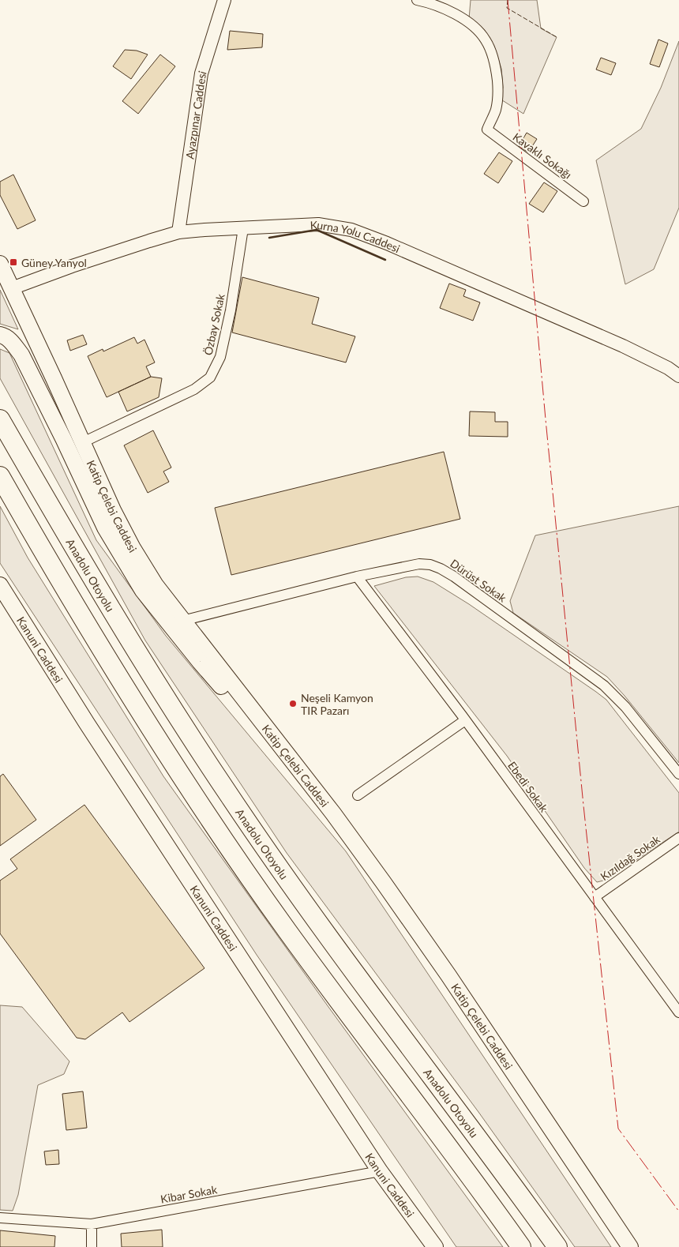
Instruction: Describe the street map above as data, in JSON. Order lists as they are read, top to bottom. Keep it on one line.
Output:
{"streets":{"highway":["Anadolu Otoyolu"],"main road":["Katip Çelebi Caddesi","Kanuni Caddesi"],"street":["Ayazpınar Caddesi","Kavaklı Sokağı","Kurna Yolu Caddesi","Özbay Sokak","Dürüst Sokak","Ebedi Sokak","Kızıldağ Sokak","Kibar Sokak"]},"crossings":[["Ayazpınar Caddesi","Kurna Yolu Caddesi"],["Kurna Yolu Caddesi","Özbay Sokak"],["Kurna Yolu Caddesi","Katip Çelebi Caddesi"],["Özbay Sokak","Katip Çelebi Caddesi"],["Katip Çelebi Caddesi","Dürüst Sokak"],["Dürüst Sokak","Ebedi Sokak"],["Kanuni Caddesi","Kibar Sokak"],["Ebedi Sokak","Kızıldağ Sokak"]],"places":{"transit":["Güney Yanyol"],"other":["Neşeli Kamyon TIR Pazarı"]}}
